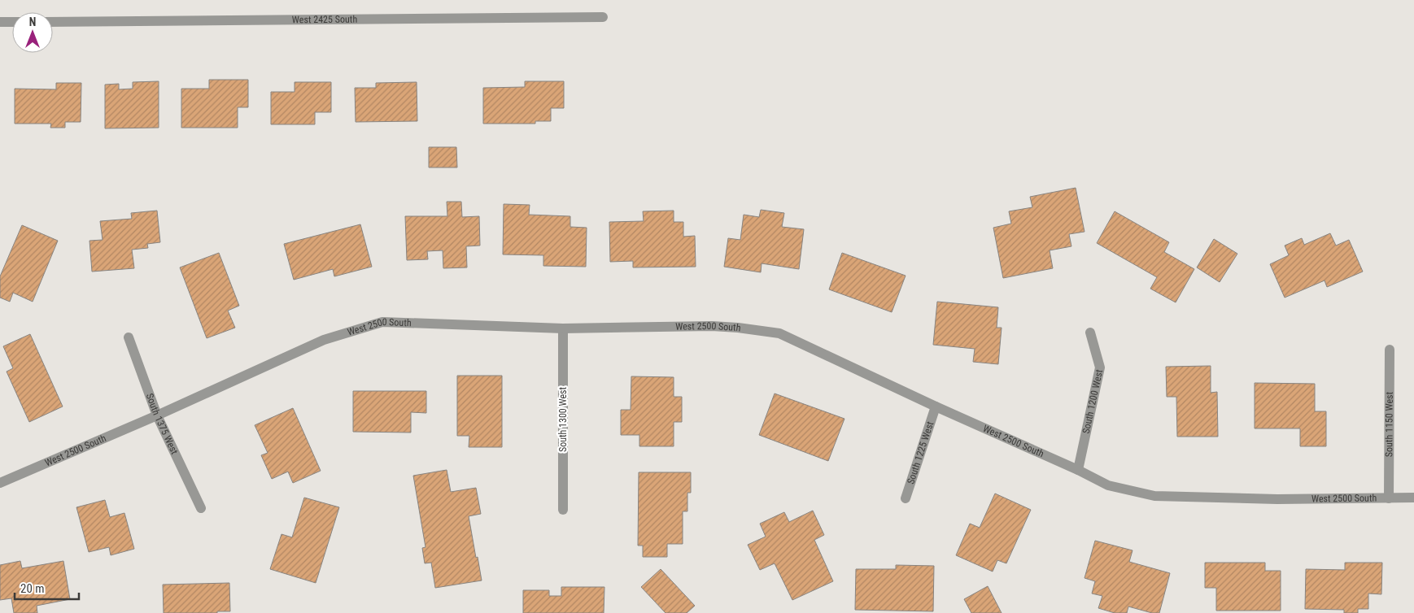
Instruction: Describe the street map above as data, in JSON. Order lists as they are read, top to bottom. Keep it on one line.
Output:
{"streets":{"street":["West 2425 South","West 2500 South","South 1200 West","South 1300 West","South 1375 West","South 1150 West","South 1225 West"]},"crossings":[["West 2500 South","South 1200 West"],["West 2500 South","South 1300 West"],["West 2500 South","South 1375 West"],["West 2500 South","South 1150 West"],["West 2500 South","South 1225 West"]],"scale_bar":"20 m","north":"top"}
